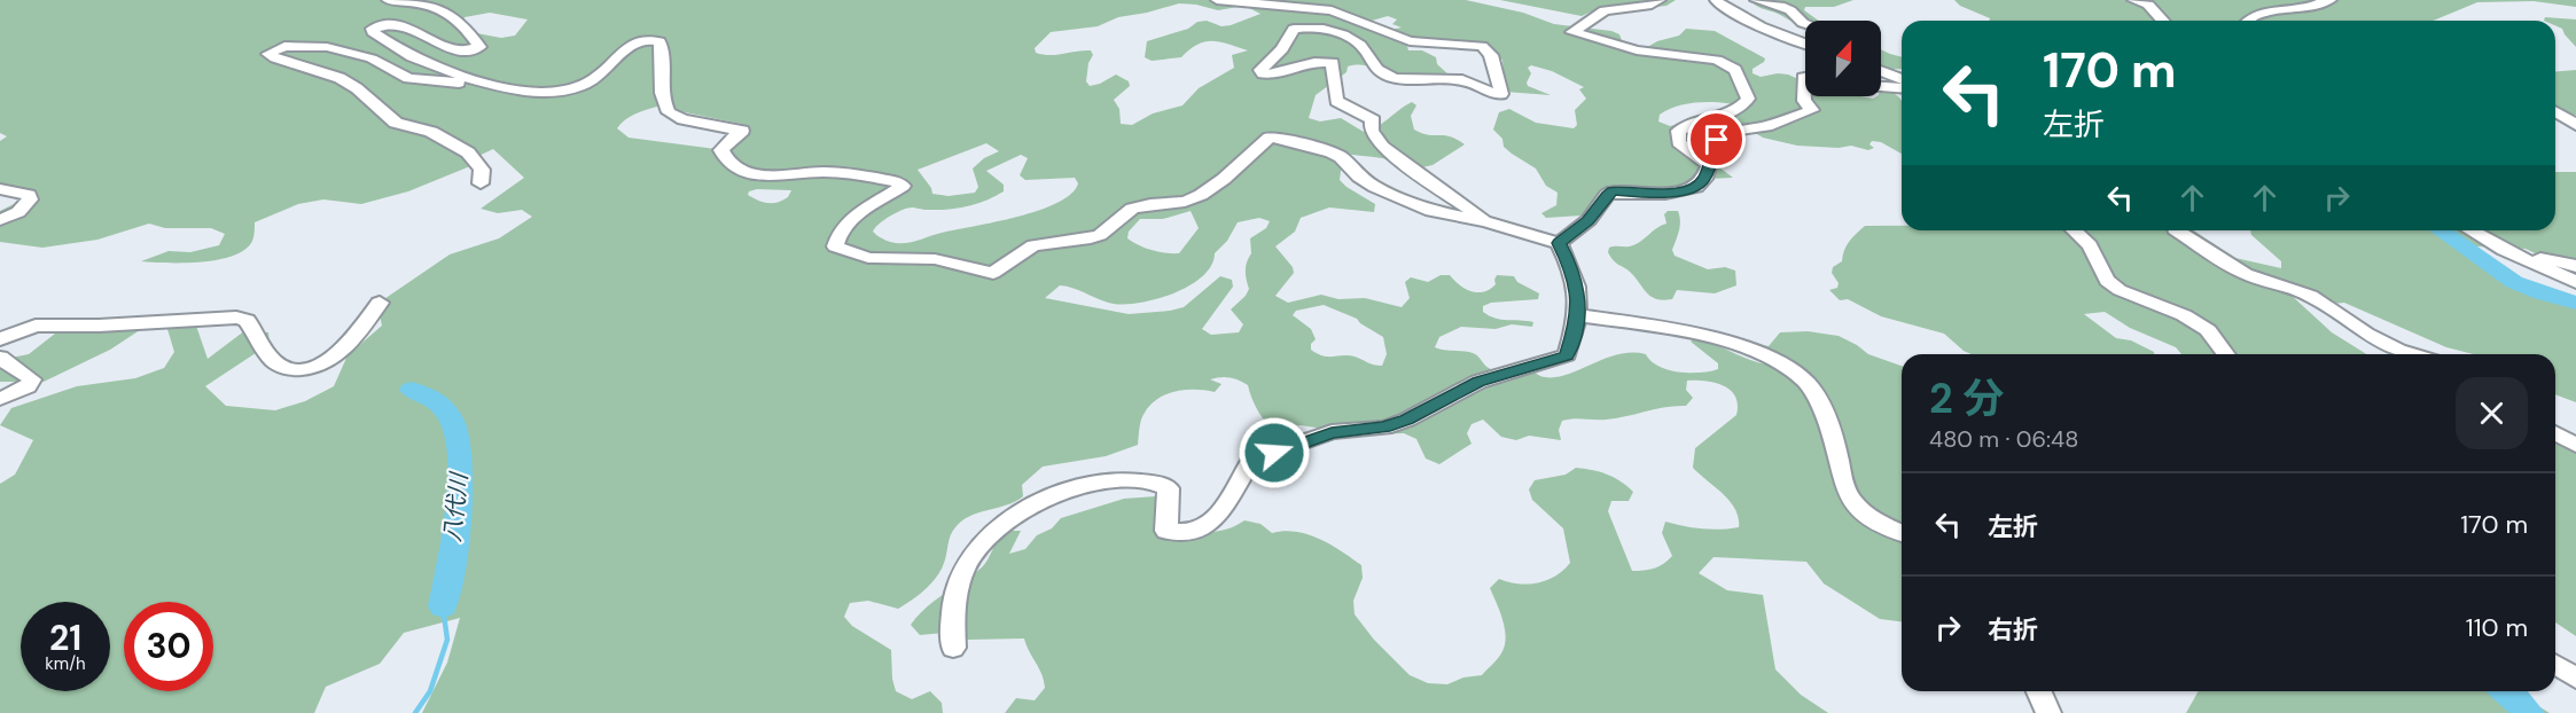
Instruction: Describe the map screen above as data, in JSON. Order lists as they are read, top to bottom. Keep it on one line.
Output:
{"water":["八代川"],"north":"top","page":{"turn":["170 m","左折"],"heading":["2 分","480 m · 06:48"],"list":[{"name":"左折","value":"170 m"},{"name":"右折","value":"110 m"}],"speed":"21 km/h","limit":"30"}}
